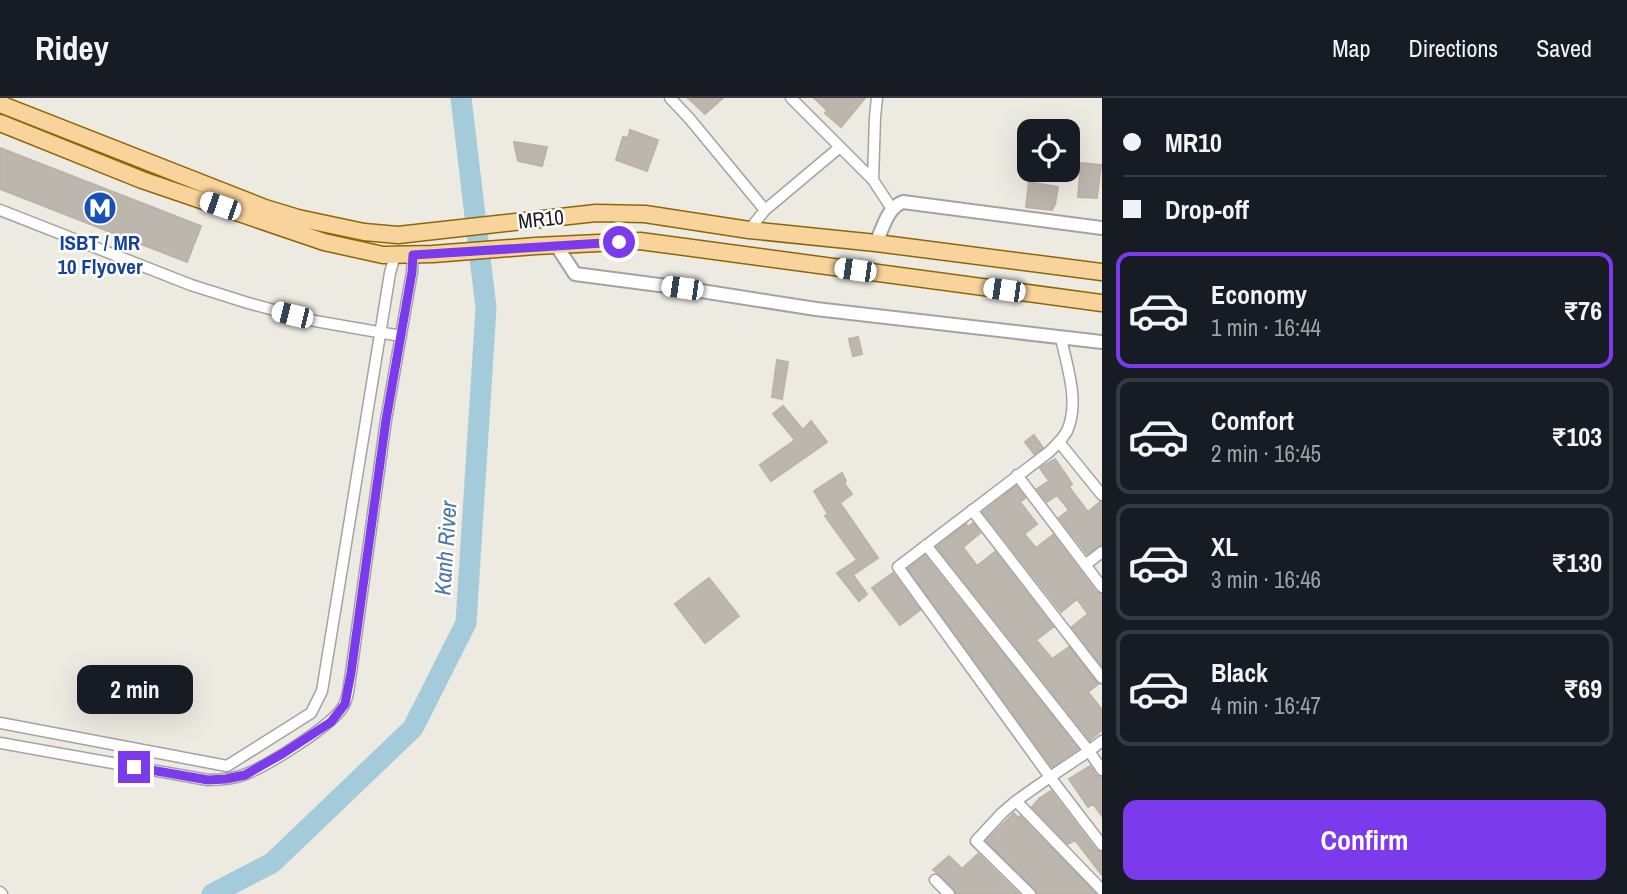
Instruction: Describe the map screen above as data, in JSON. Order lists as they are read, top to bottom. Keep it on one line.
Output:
{"streets":{"main road":["MR10"]},"water":["Kanh River"],"places":{"metro station":["ISBT / MR 10 Flyover"]},"page":{"header":"Ridey","nav":["Map","Directions","Saved"],"banner":["MR10","Drop-off"],"list":[{"name":"Economy","note":"1 min · 16:44","value":"₹76"},{"name":"Comfort","note":"2 min · 16:45","value":"₹103"},{"name":"XL","note":"3 min · 16:46","value":"₹130"},{"name":"Black","note":"4 min · 16:47","value":"₹69"}],"bubble":"2 min","buttons":"Confirm"}}
